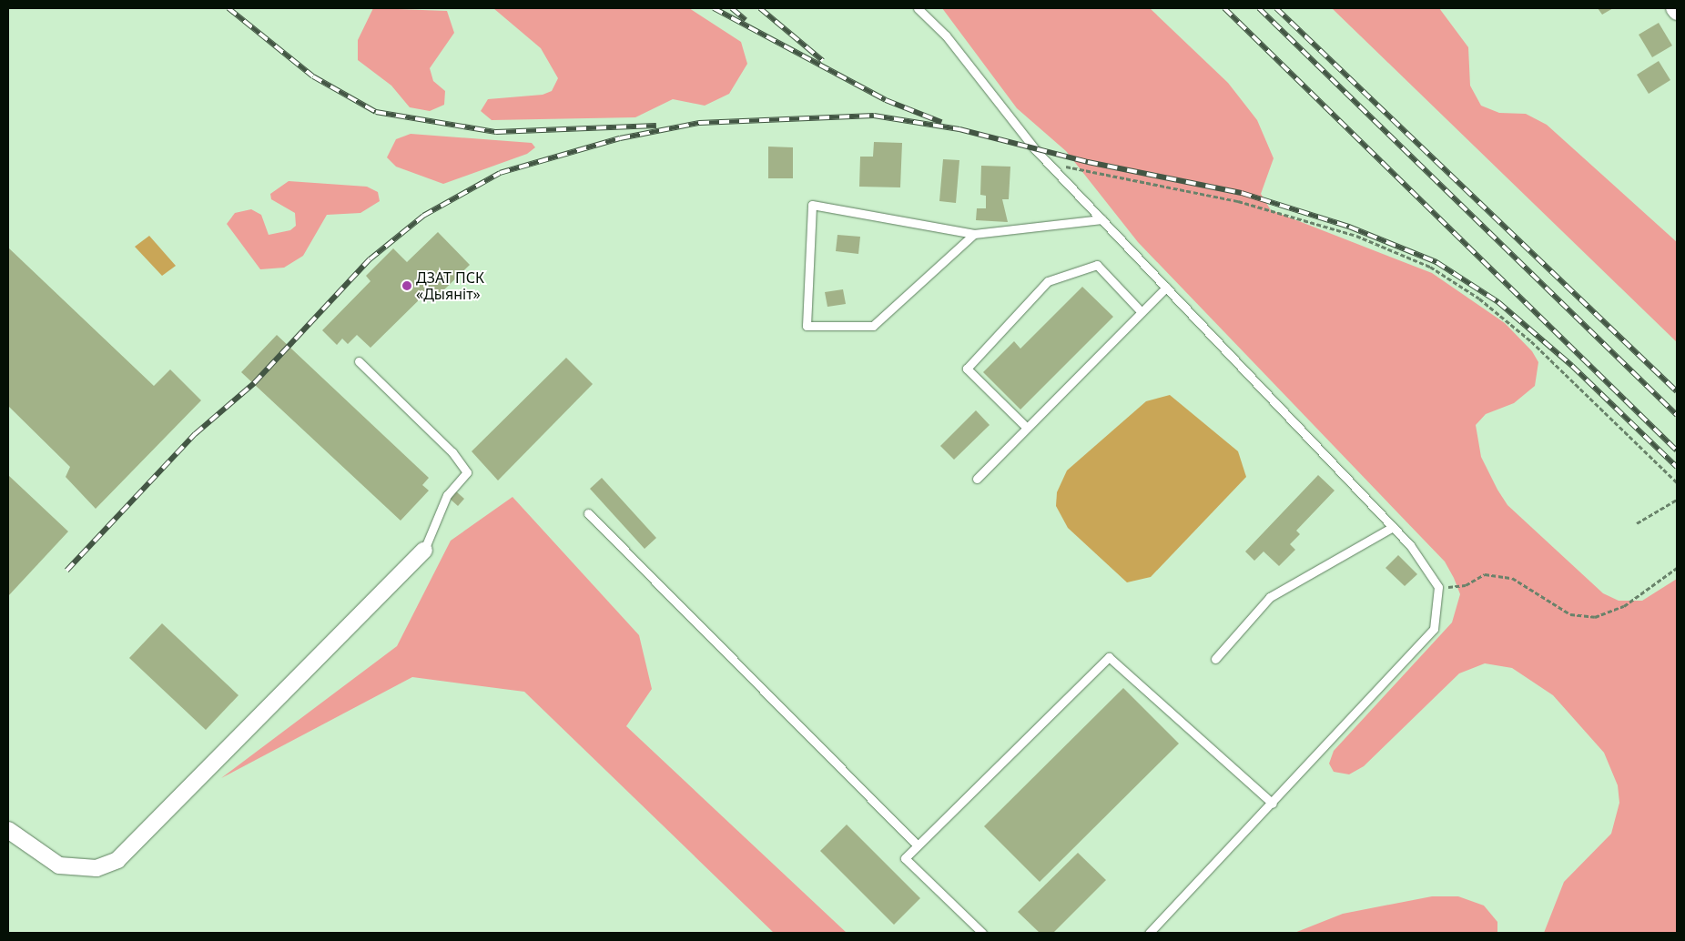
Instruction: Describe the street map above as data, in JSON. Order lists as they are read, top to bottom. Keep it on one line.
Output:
{"places":["ДЗАТ ПСК «Дыяніт»"]}
